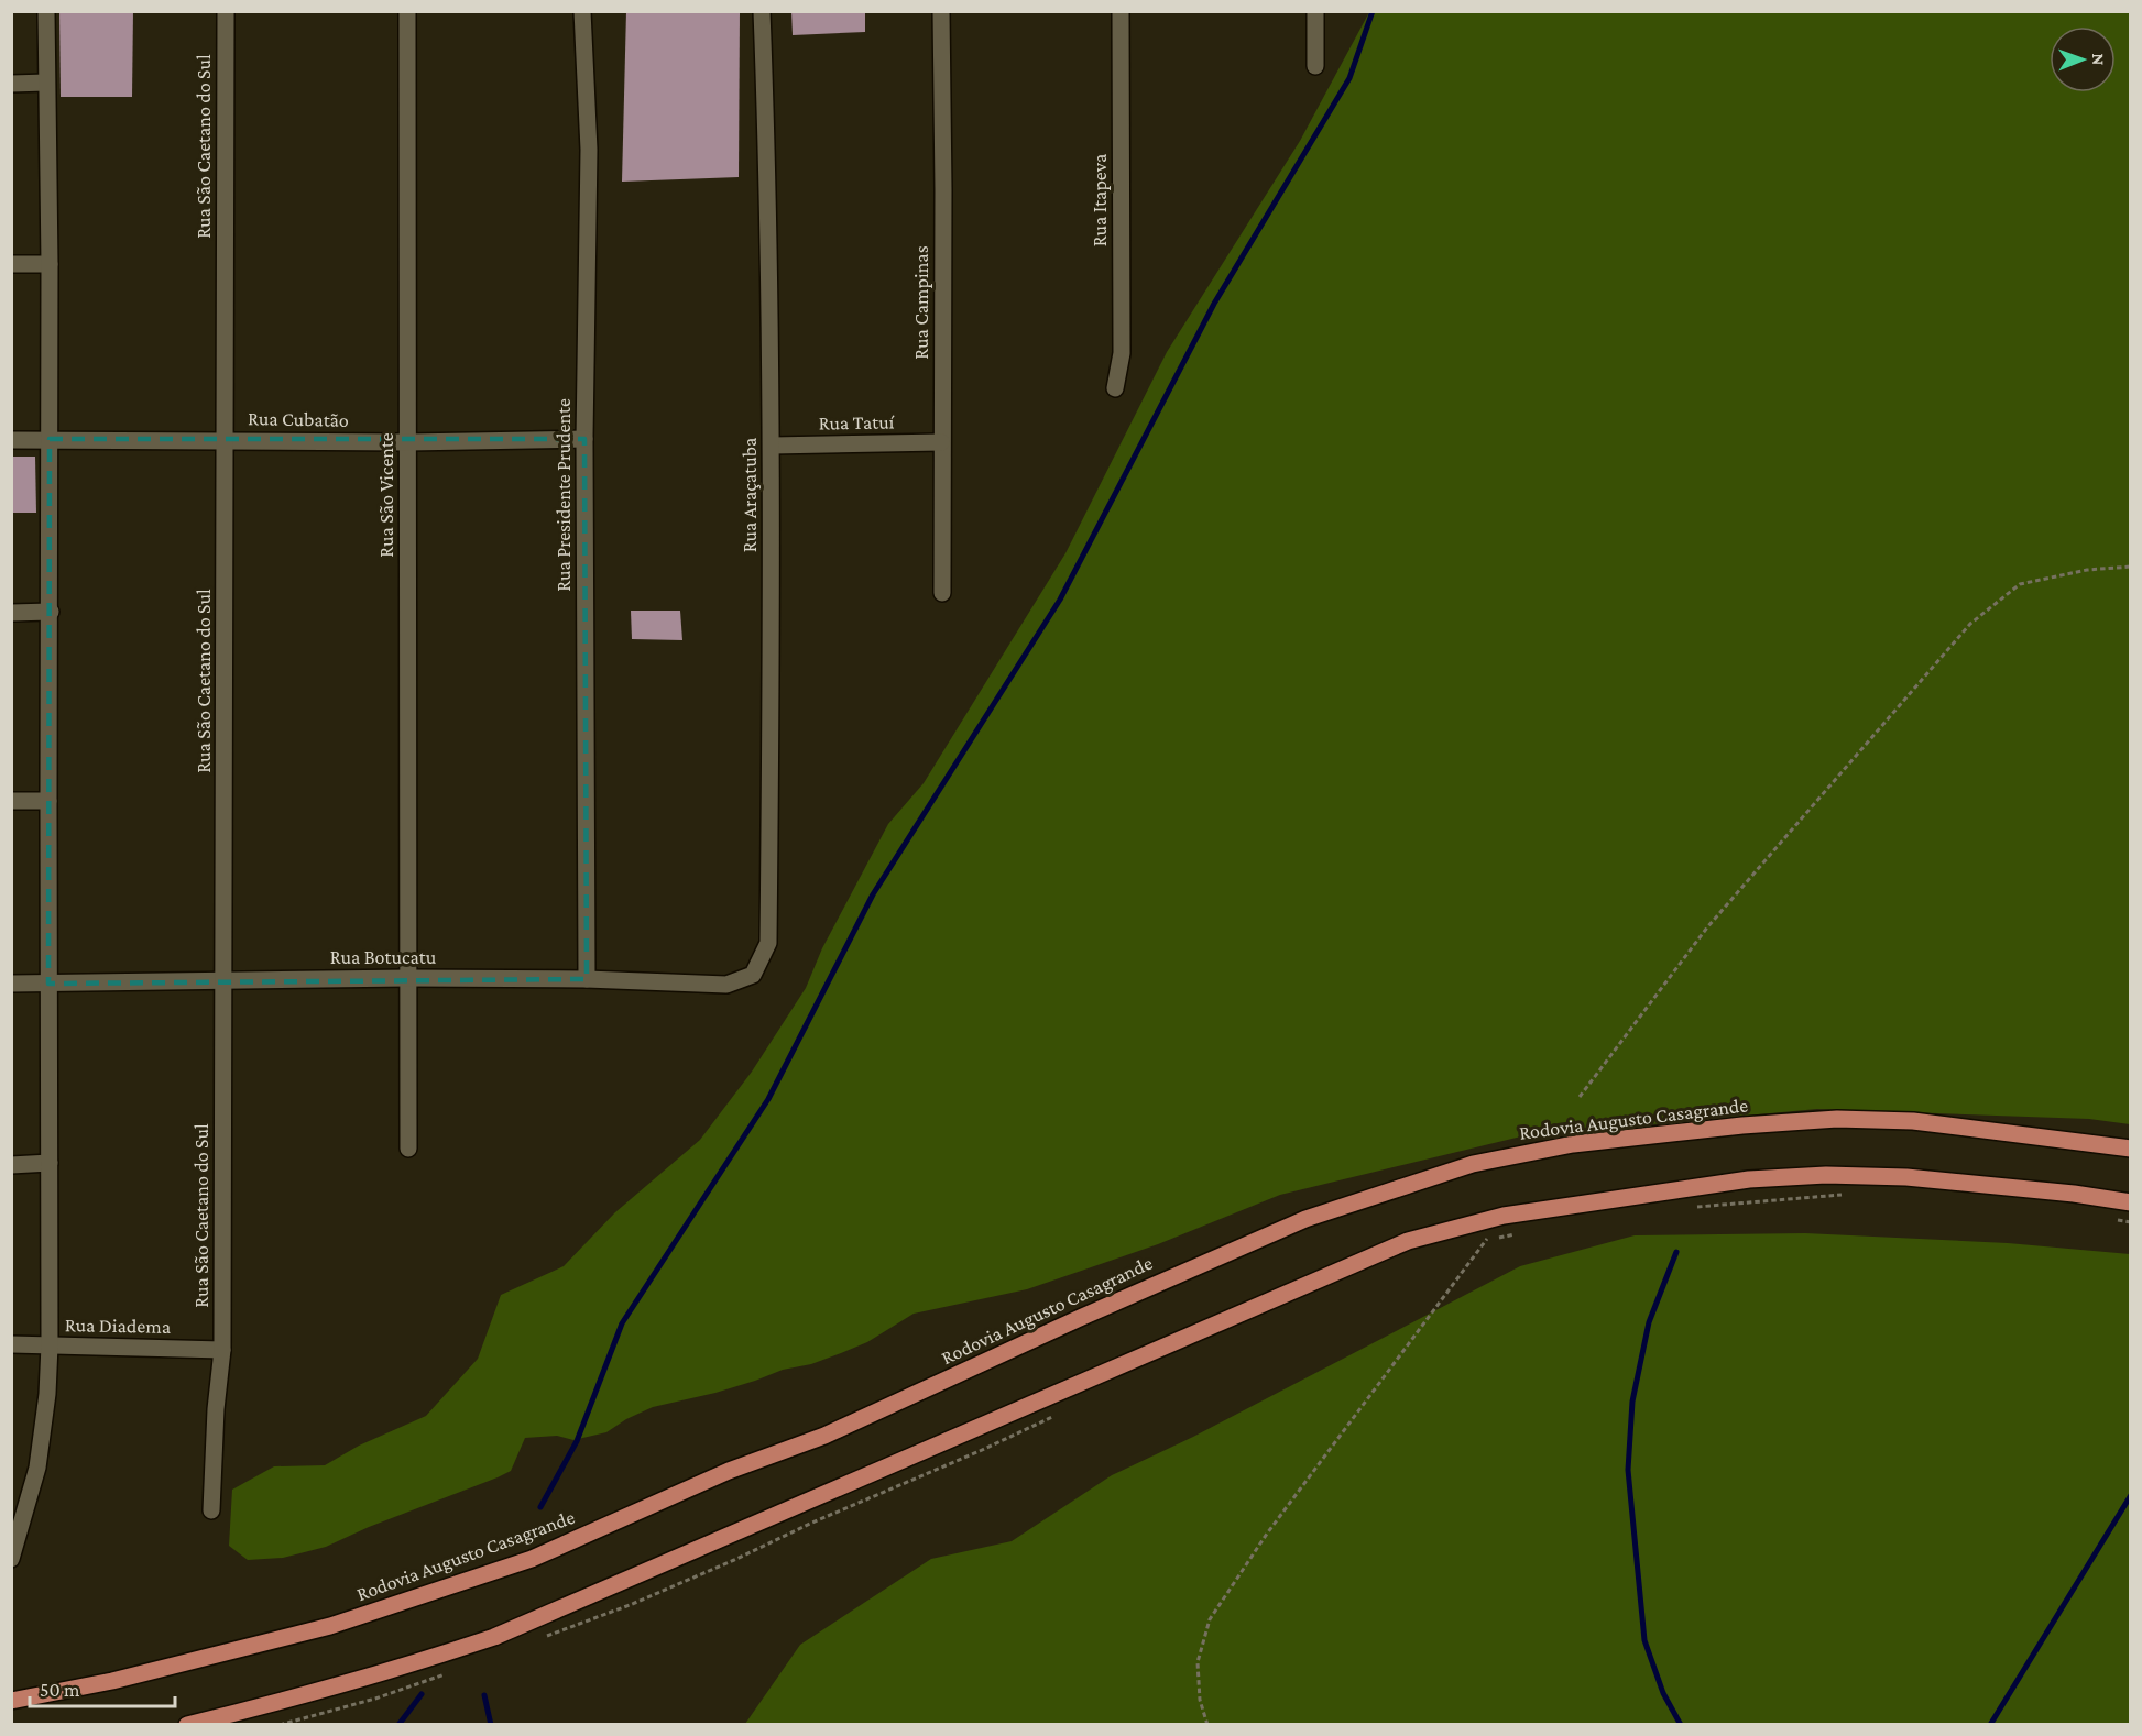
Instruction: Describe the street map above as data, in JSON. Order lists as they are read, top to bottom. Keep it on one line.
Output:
{"streets":{"main road":["Rodovia Augusto Casagrande"],"street":["Rua São Caetano do Sul","Rua Itapeva","Rua Campinas","Rua Cubatão","Rua Tatuí","Rua São Vicente","Rua Presidente Prudente","Rua Araçatuba","Rua Botucatu","Rua Diadema"]},"crossings":[["Rua São Caetano do Sul","Rua Cubatão"],["Rua São Caetano do Sul","Rua Botucatu"],["Rua São Caetano do Sul","Rua Diadema"],["Rua Campinas","Rua Tatuí"],["Rua Cubatão","Rua São Vicente"],["Rua Cubatão","Rua Presidente Prudente"],["Rua Tatuí","Rua Araçatuba"],["Rua São Vicente","Rua Botucatu"],["Rua Presidente Prudente","Rua Botucatu"],["Rua Araçatuba","Rua Botucatu"]],"scale_bar":"50 m","north":"right"}
